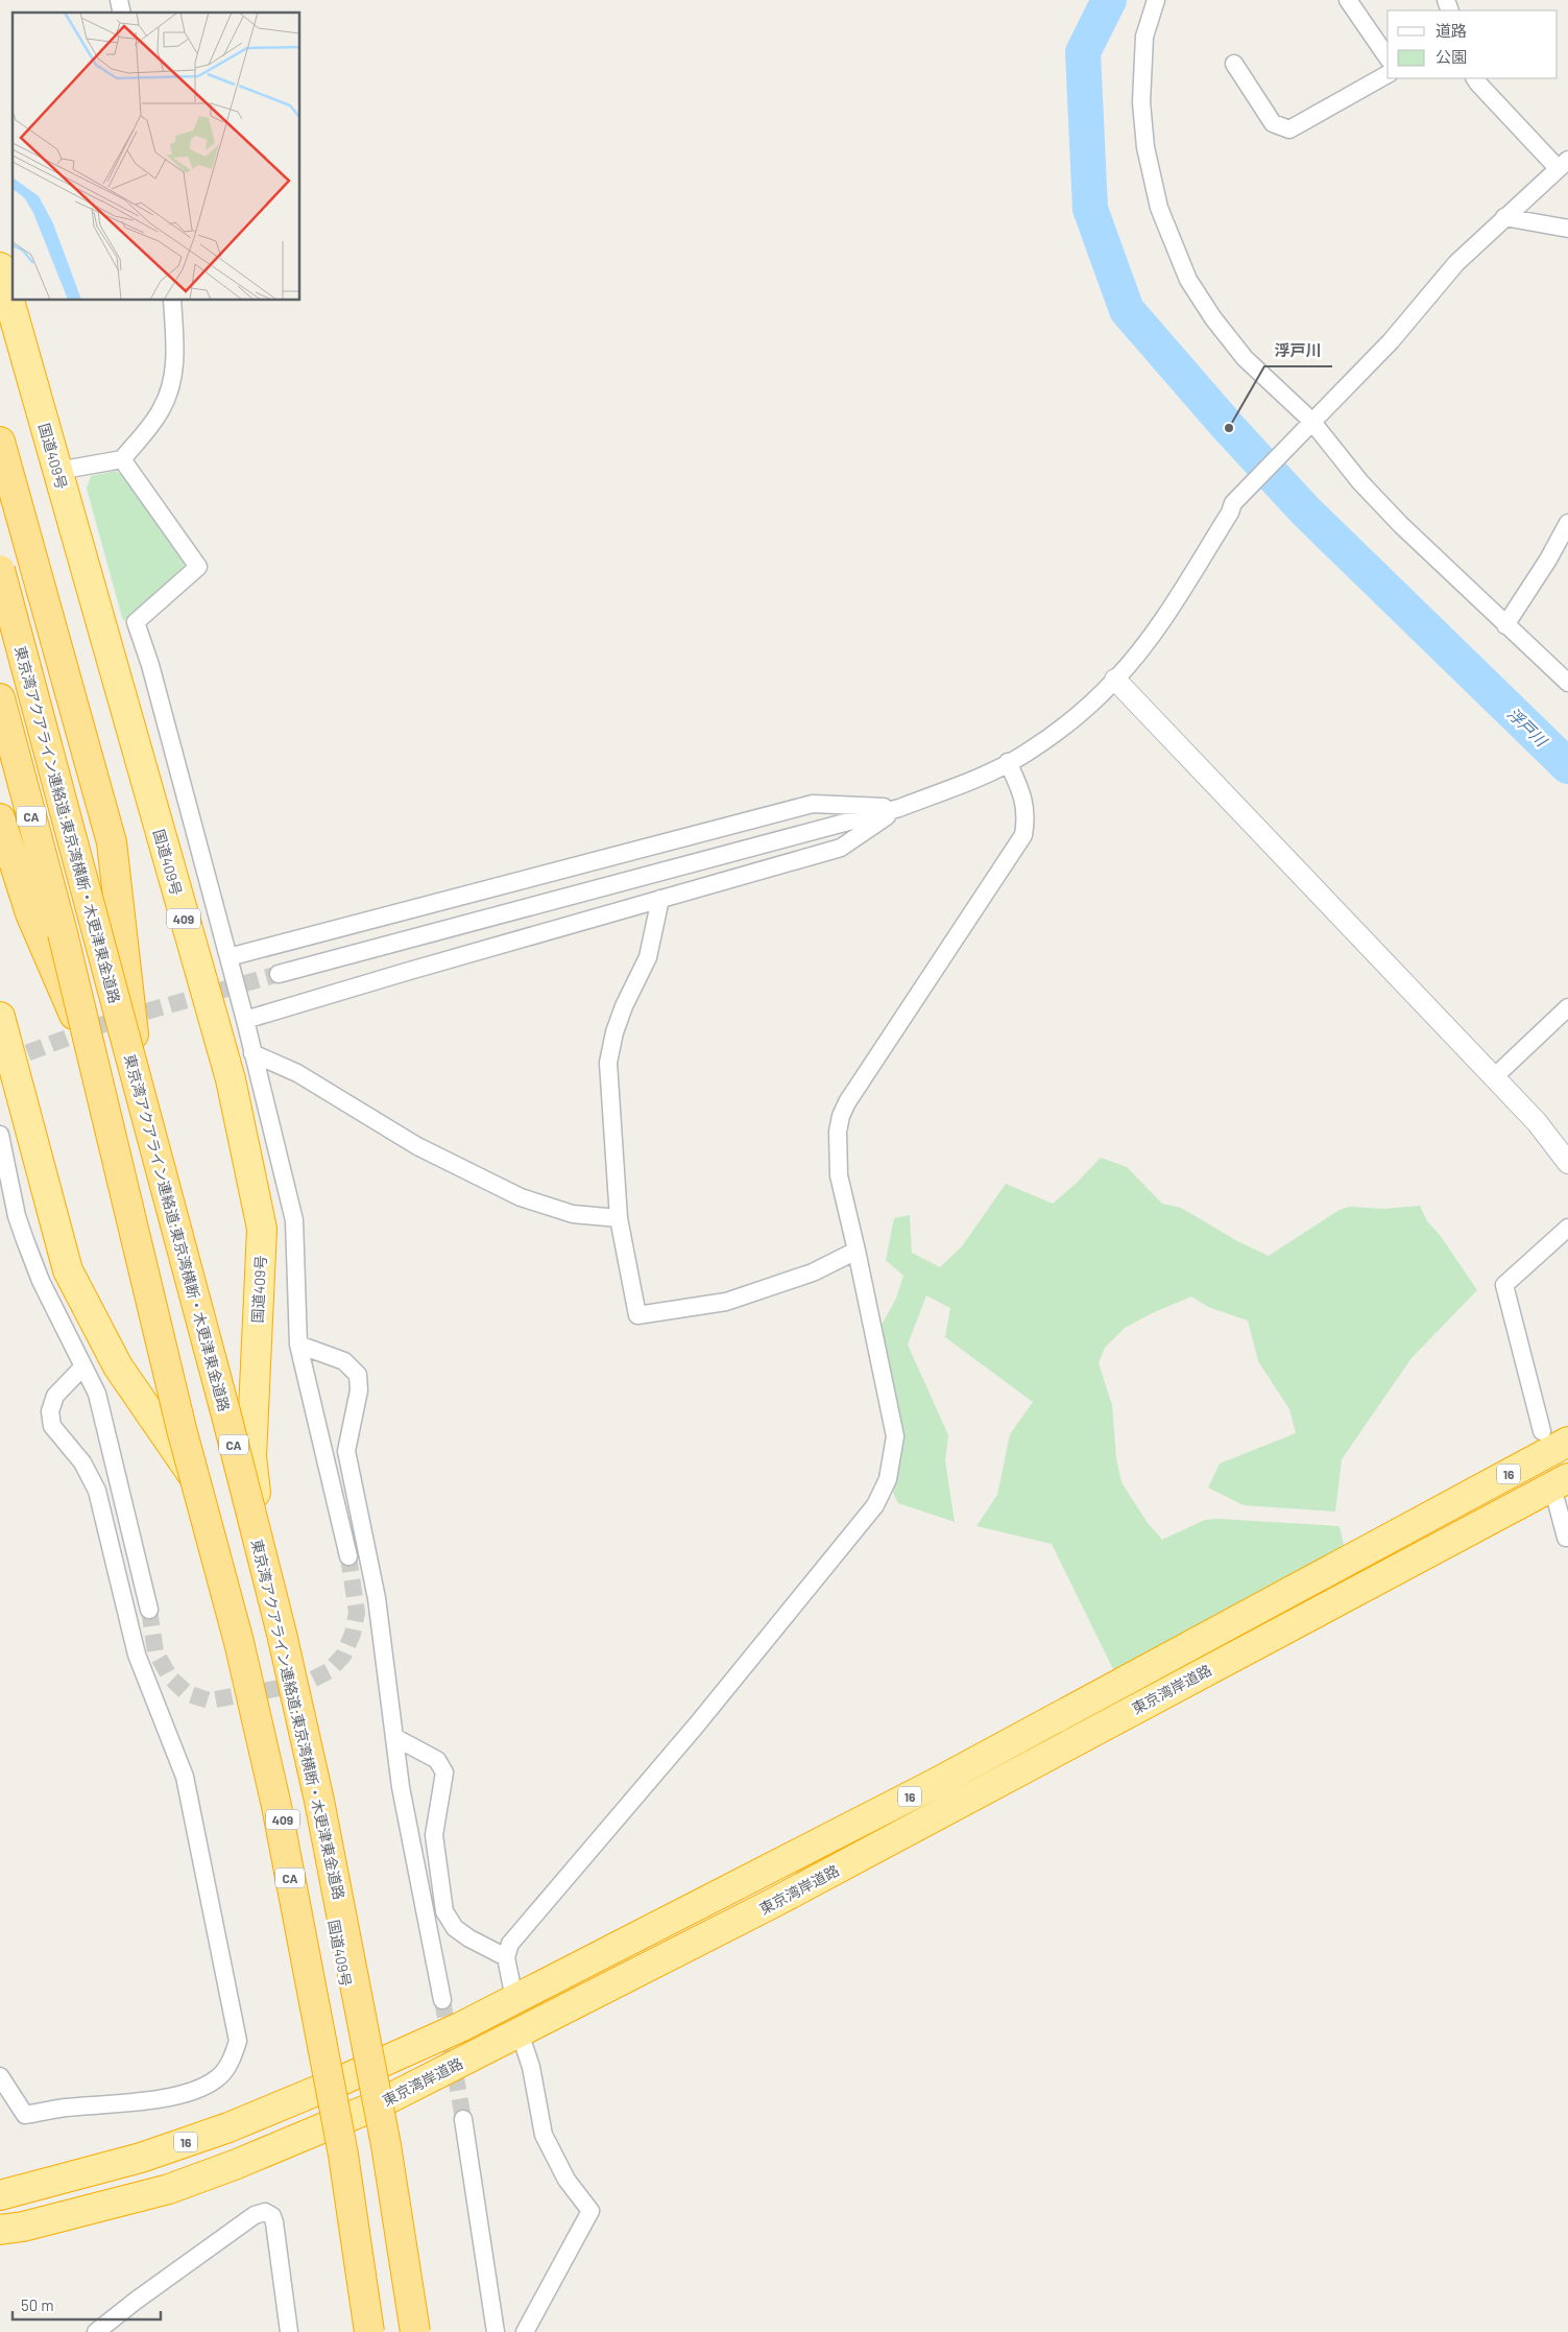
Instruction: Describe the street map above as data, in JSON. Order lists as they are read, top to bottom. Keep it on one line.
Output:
{"streets":{"highway":["国道409号","CA","東京湾アクアライン連絡道;東京湾横断・木更津東金道路","409","16","東京湾岸道路"]},"crossings":[["国道409号","東京湾岸道路"]],"water":["浮戸川"],"places":["浮戸川"],"legend":["道路","公園"],"scale_bar":"50 m"}
